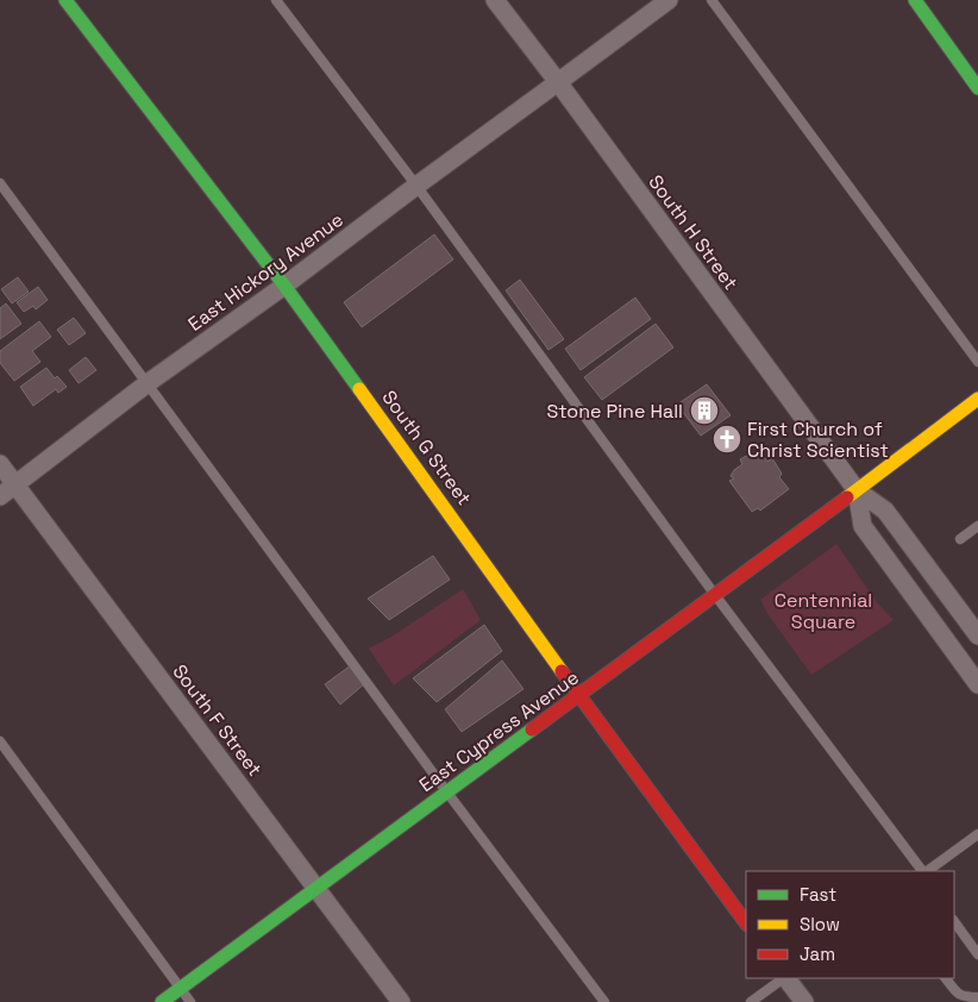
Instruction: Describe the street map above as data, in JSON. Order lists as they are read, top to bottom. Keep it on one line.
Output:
{"streets":{"street":["South H Street","East Hickory Avenue","South G Street","South F Street","East Cypress Avenue"]},"crossings":[["South H Street","East Hickory Avenue"],["South H Street","East Cypress Avenue"],["East Hickory Avenue","South G Street"],["East Hickory Avenue","South F Street"],["South G Street","East Cypress Avenue"],["South F Street","East Cypress Avenue"]],"parks":["Centennial Square"],"places":{"building":["Stone Pine Hall"],"church":["First Church of Christ Scientist"]},"legend":["Fast","Slow","Jam"]}
